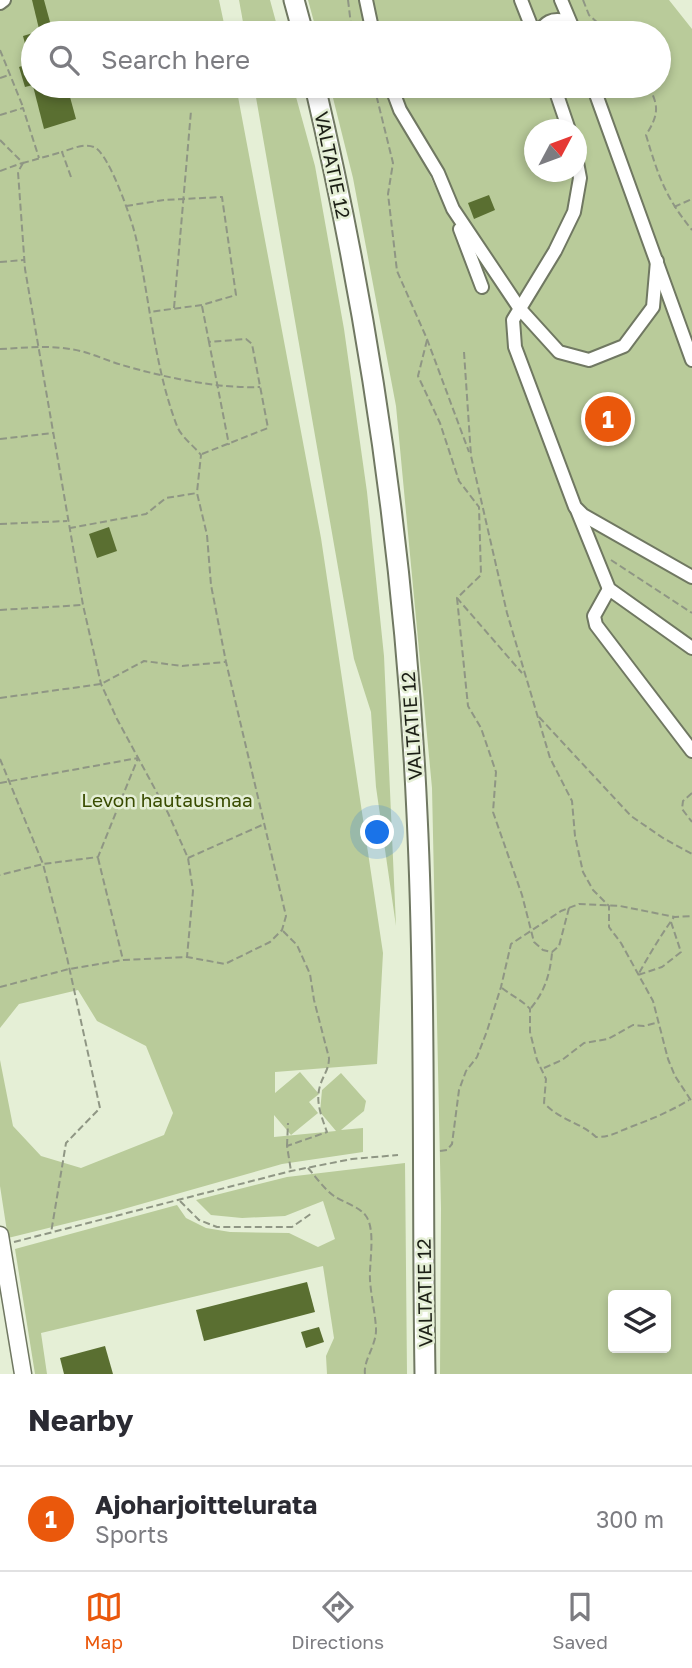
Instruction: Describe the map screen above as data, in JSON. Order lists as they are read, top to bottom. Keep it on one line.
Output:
{"streets":{"highway":["VALTATIE 12"]},"parks":["Levon hautausmaa"],"north":"top right","page":{"search":"Search here","pins":"1","heading":"Nearby","list":[{"mark":"1","name":"Ajoharjoittelurata","note":"Sports","value":"300 m"}],"nav":["Map","Directions","Saved"]}}
